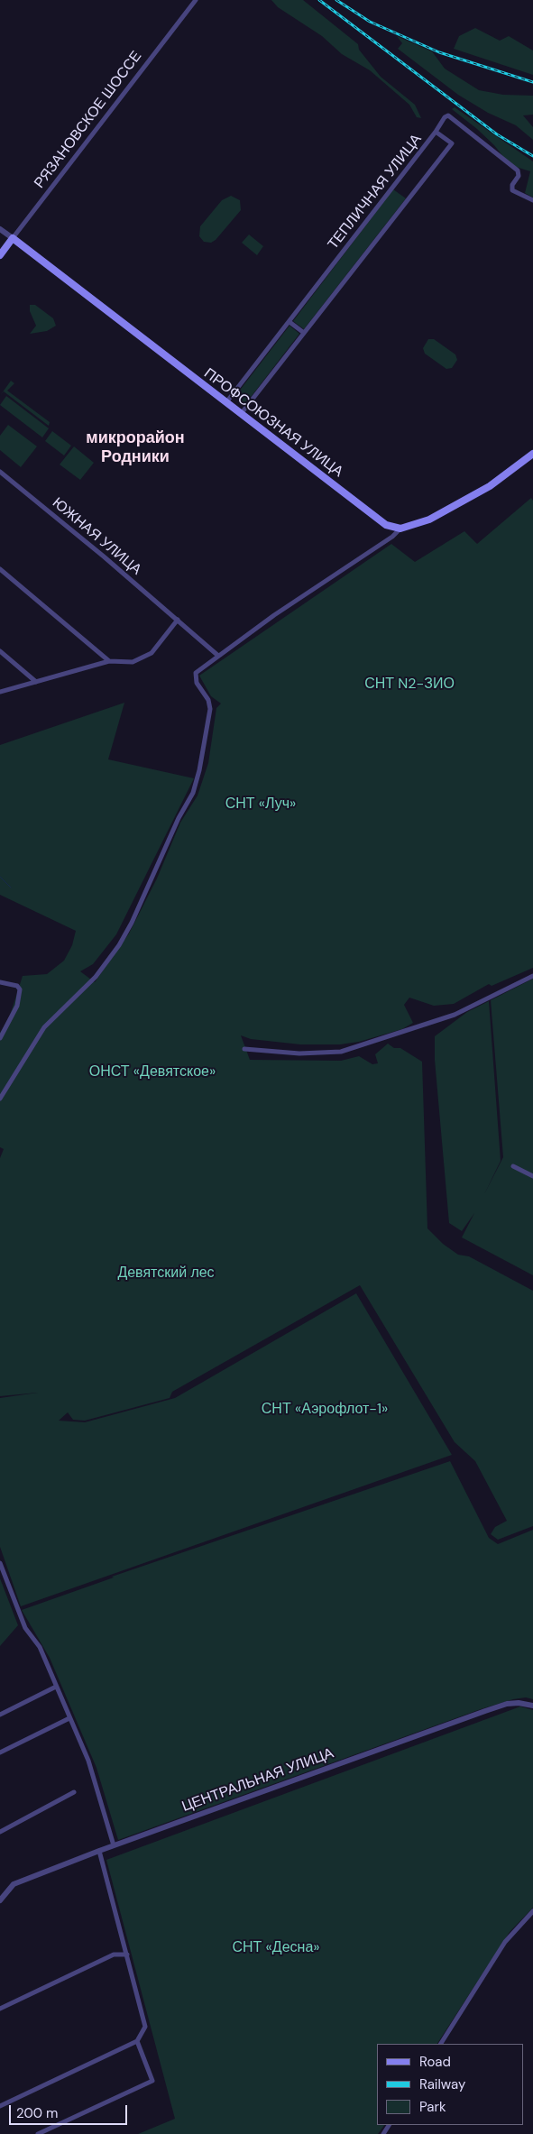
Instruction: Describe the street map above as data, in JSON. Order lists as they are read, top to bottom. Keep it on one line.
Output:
{"streets":{"main road":["РЯЗАНОВСКОЕ ШОССЕ","ПРОФСОЮЗНАЯ УЛИЦА"],"street":["ТЕПЛИЧНАЯ УЛИЦА","ЮЖНАЯ УЛИЦА","ЦЕНТРАЛЬНАЯ УЛИЦА"]},"crossings":[["РЯЗАНОВСКОЕ ШОССЕ","ПРОФСОЮЗНАЯ УЛИЦА"],["ТЕПЛИЧНАЯ УЛИЦА","ПРОФСОЮЗНАЯ УЛИЦА"]],"districts":["микрорайон Родники"],"parks":["СНТ N2-ЗИО","СНТ «Луч»","ОНСТ «Девятское»","Девятский лес","СНТ «Аэрофлот-1»","СНТ «Десна»"],"legend":["Road","Railway","Park"],"scale_bar":"200 m"}
